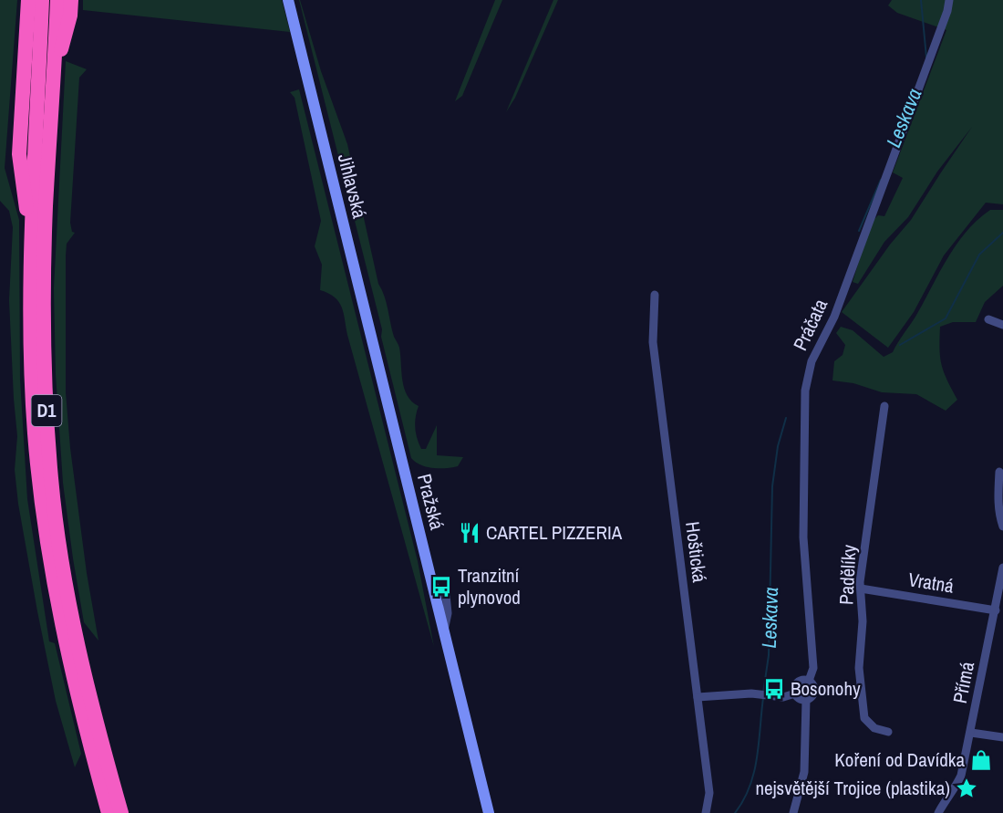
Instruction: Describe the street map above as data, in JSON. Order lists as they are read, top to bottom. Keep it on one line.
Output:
{"streets":{"highway":["D1"],"main road":["Jihlavská","Pražská"],"street":["Práčata","Hoštická","Padělíky","Vratná","Přímá"]},"crossings":[["Jihlavská","Pražská"],["Padělíky","Vratná"],["Vratná","Přímá"]],"water":["Leskava"],"places":{"restaurant":["CARTEL PIZZERIA"],"bus stop":["Tranzitní plynovod","Bosonohy"],"shop":["Koření od Davídka"],"place":["nejsvětější Trojice (plastika)"]}}
